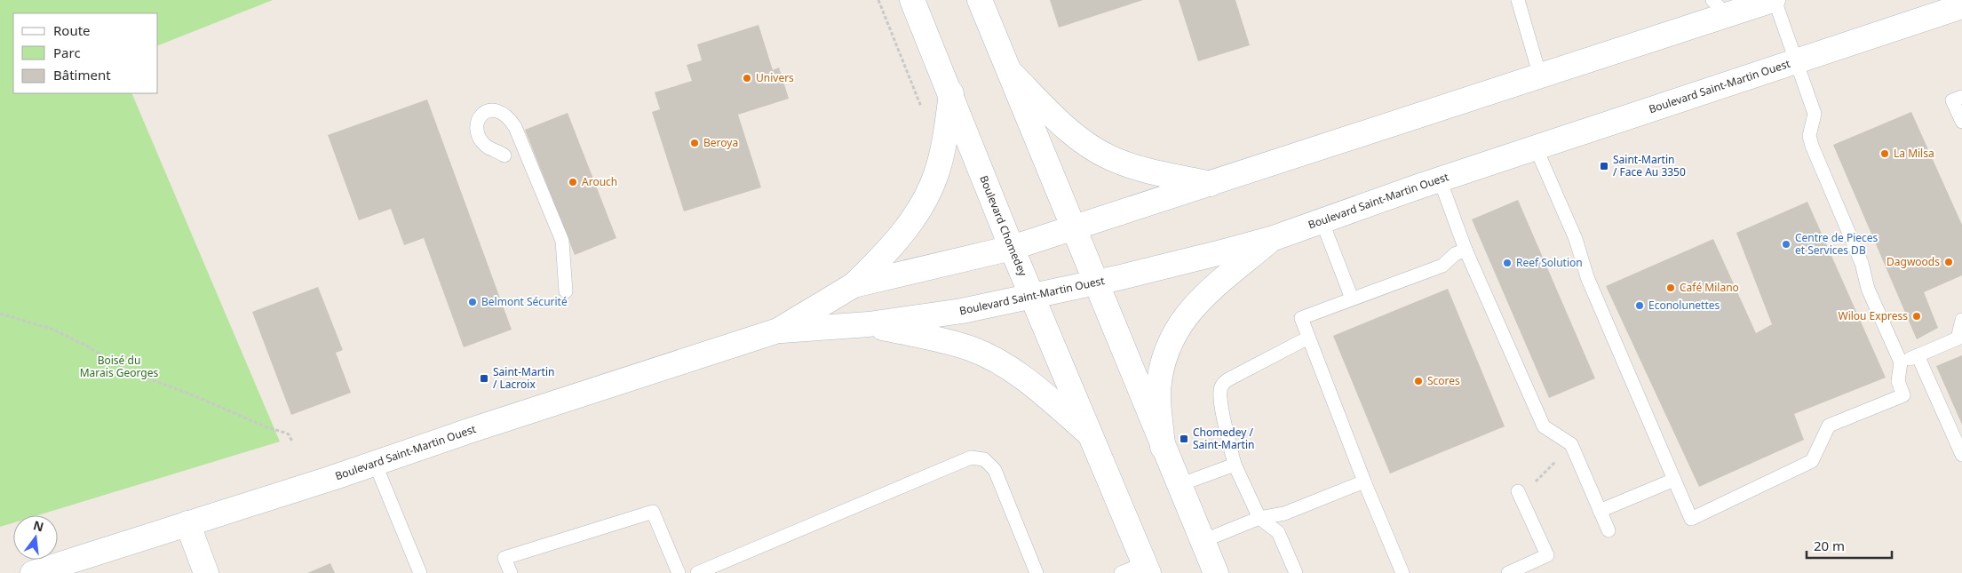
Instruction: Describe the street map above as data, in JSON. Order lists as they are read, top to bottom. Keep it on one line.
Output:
{"streets":{"main road":["Boulevard Saint-Martin Ouest","Boulevard Chomedey"]},"crossings":[["Boulevard Saint-Martin Ouest","Boulevard Chomedey"]],"parks":["Boisé du Marais Georges"],"places":{"other":["Univers","Beroya","La Milsa","Arouch","Centre de Pieces et Services DB","Dagwoods","Reef Solution","Café Milano","Belmont Sécurité","Econolunettes","Wilou Express","Scores"],"transit":["Saint-Martin / Face Au 3350","Saint-Martin / Lacroix","Chomedey / Saint-Martin"]},"legend":["Route","Parc","Bâtiment"],"scale_bar":"20 m","north":"top"}
